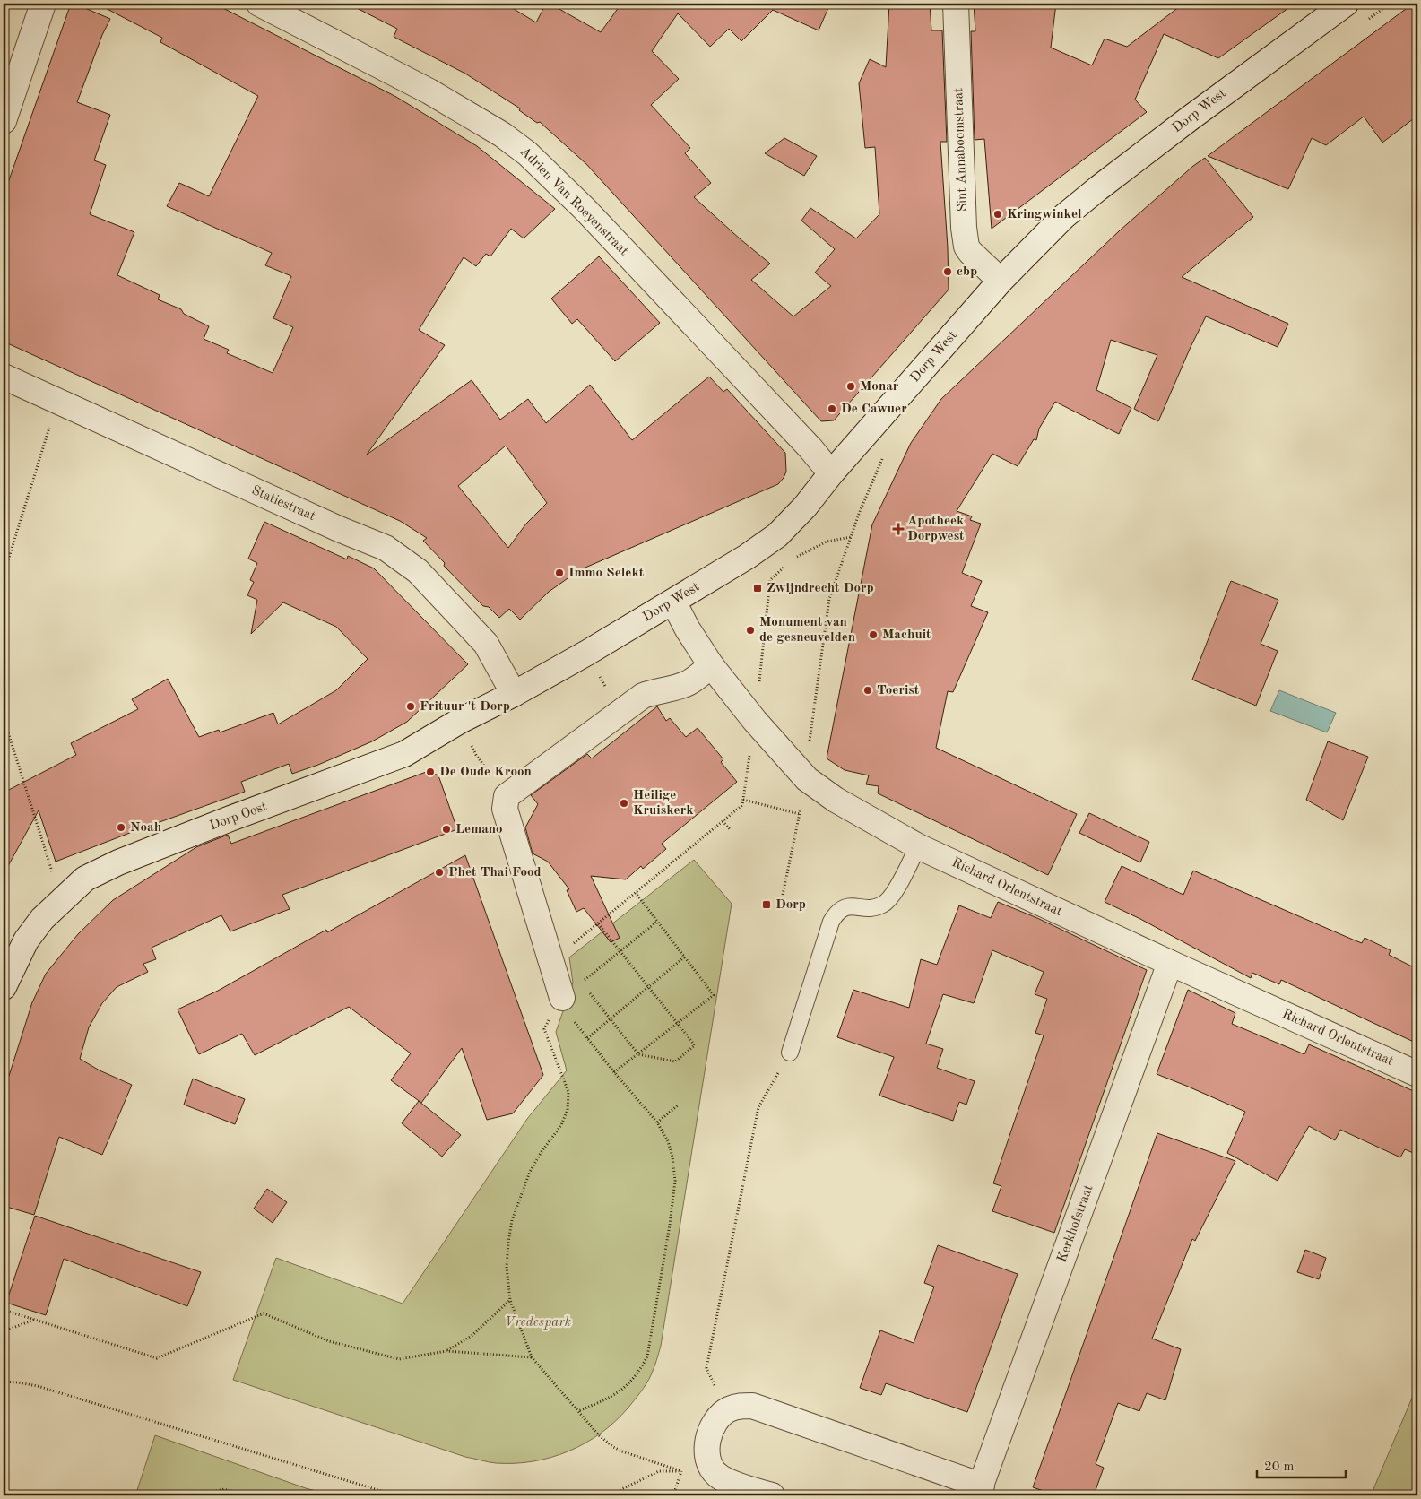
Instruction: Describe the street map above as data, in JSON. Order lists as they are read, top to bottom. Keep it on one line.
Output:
{"streets":{"street":["Dorp West","Sint Annaboomstraat","Adrien Van Roeyenstraat","Statiestraat","Dorp Oost","Richard Orlentstraat","Kerkhofstraat"]},"crossings":[["Dorp West","Sint Annaboomstraat"],["Dorp West","Adrien Van Roeyenstraat"],["Dorp West","Statiestraat"],["Dorp West","Dorp Oost"],["Dorp West","Richard Orlentstraat"],["Statiestraat","Dorp Oost"],["Richard Orlentstraat","Kerkhofstraat"]],"parks":["Vredespark"],"places":{"other":["Kringwinkel","cbp","Monar","De Cawuer","Immo Selekt","Monument van de gesneuvelden","Machuit","Toerist","Frituur 't Dorp","De Oude Kroon","Heilige Kruiskerk","Noah","Lemano","Phet Thai Food"],"health":["Apotheek Dorpwest"],"transit":["Zwijndrecht Dorp","Dorp"]},"scale_bar":"20 m"}
